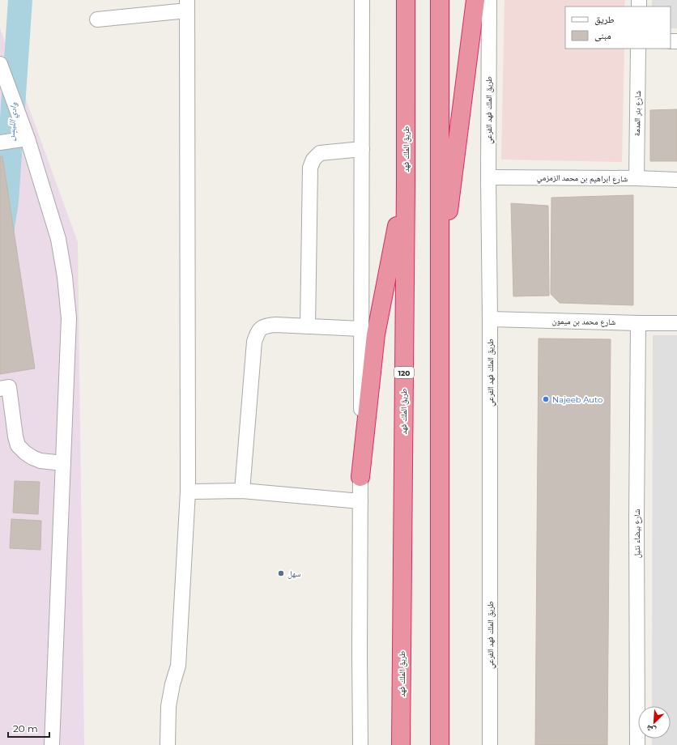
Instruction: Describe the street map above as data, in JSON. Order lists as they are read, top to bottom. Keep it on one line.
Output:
{"streets":{"highway":["طريق الملك فهد","120"],"street":["طريق الملك فهد الفرعي","شارع بئر المدمة","شارع ابراهيم بن محمد الزمزمي","شارع محمد بن ميمون","شارع بيضاء نثيل"]},"crossings":[["طريق الملك فهد الفرعي","شارع ابراهيم بن محمد الزمزمي"],["طريق الملك فهد الفرعي","شارع محمد بن ميمون"],["شارع بئر المدمة","شارع ابراهيم بن محمد الزمزمي"],["شارع محمد بن ميمون","شارع بيضاء نثيل"]],"water":["وادي الليسن"],"places":["Najeeb Auto","سهل"],"legend":["طريق","مبنى"],"scale_bar":"20 m","north":"bottom left"}
